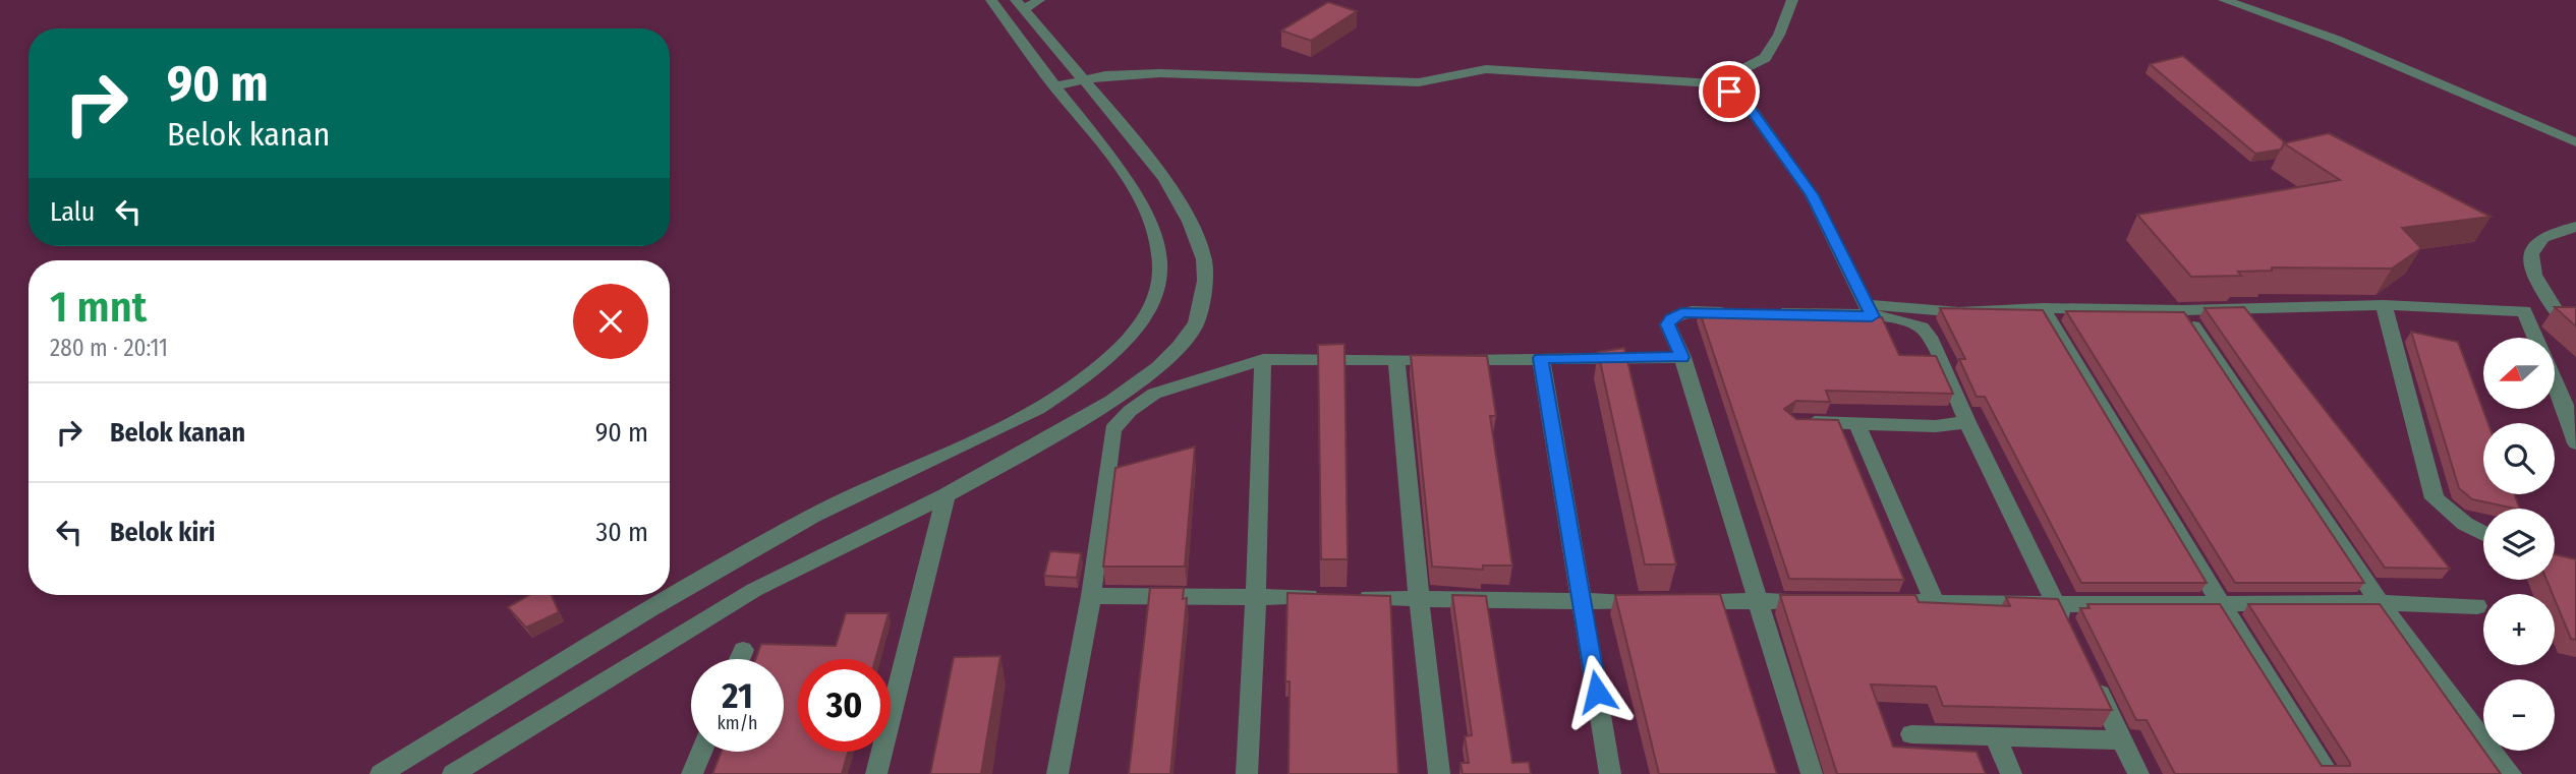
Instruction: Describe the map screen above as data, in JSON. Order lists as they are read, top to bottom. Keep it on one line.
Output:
{"north":"left","page":{"turn":["90 m","Belok kanan"],"then":"Lalu","heading":["1 mnt","280 m · 20:11"],"map_buttons":["+","−"],"list":[{"name":"Belok kanan","value":"90 m"},{"name":"Belok kiri","value":"30 m"}],"speed":"21 km/h","limit":"30"}}
